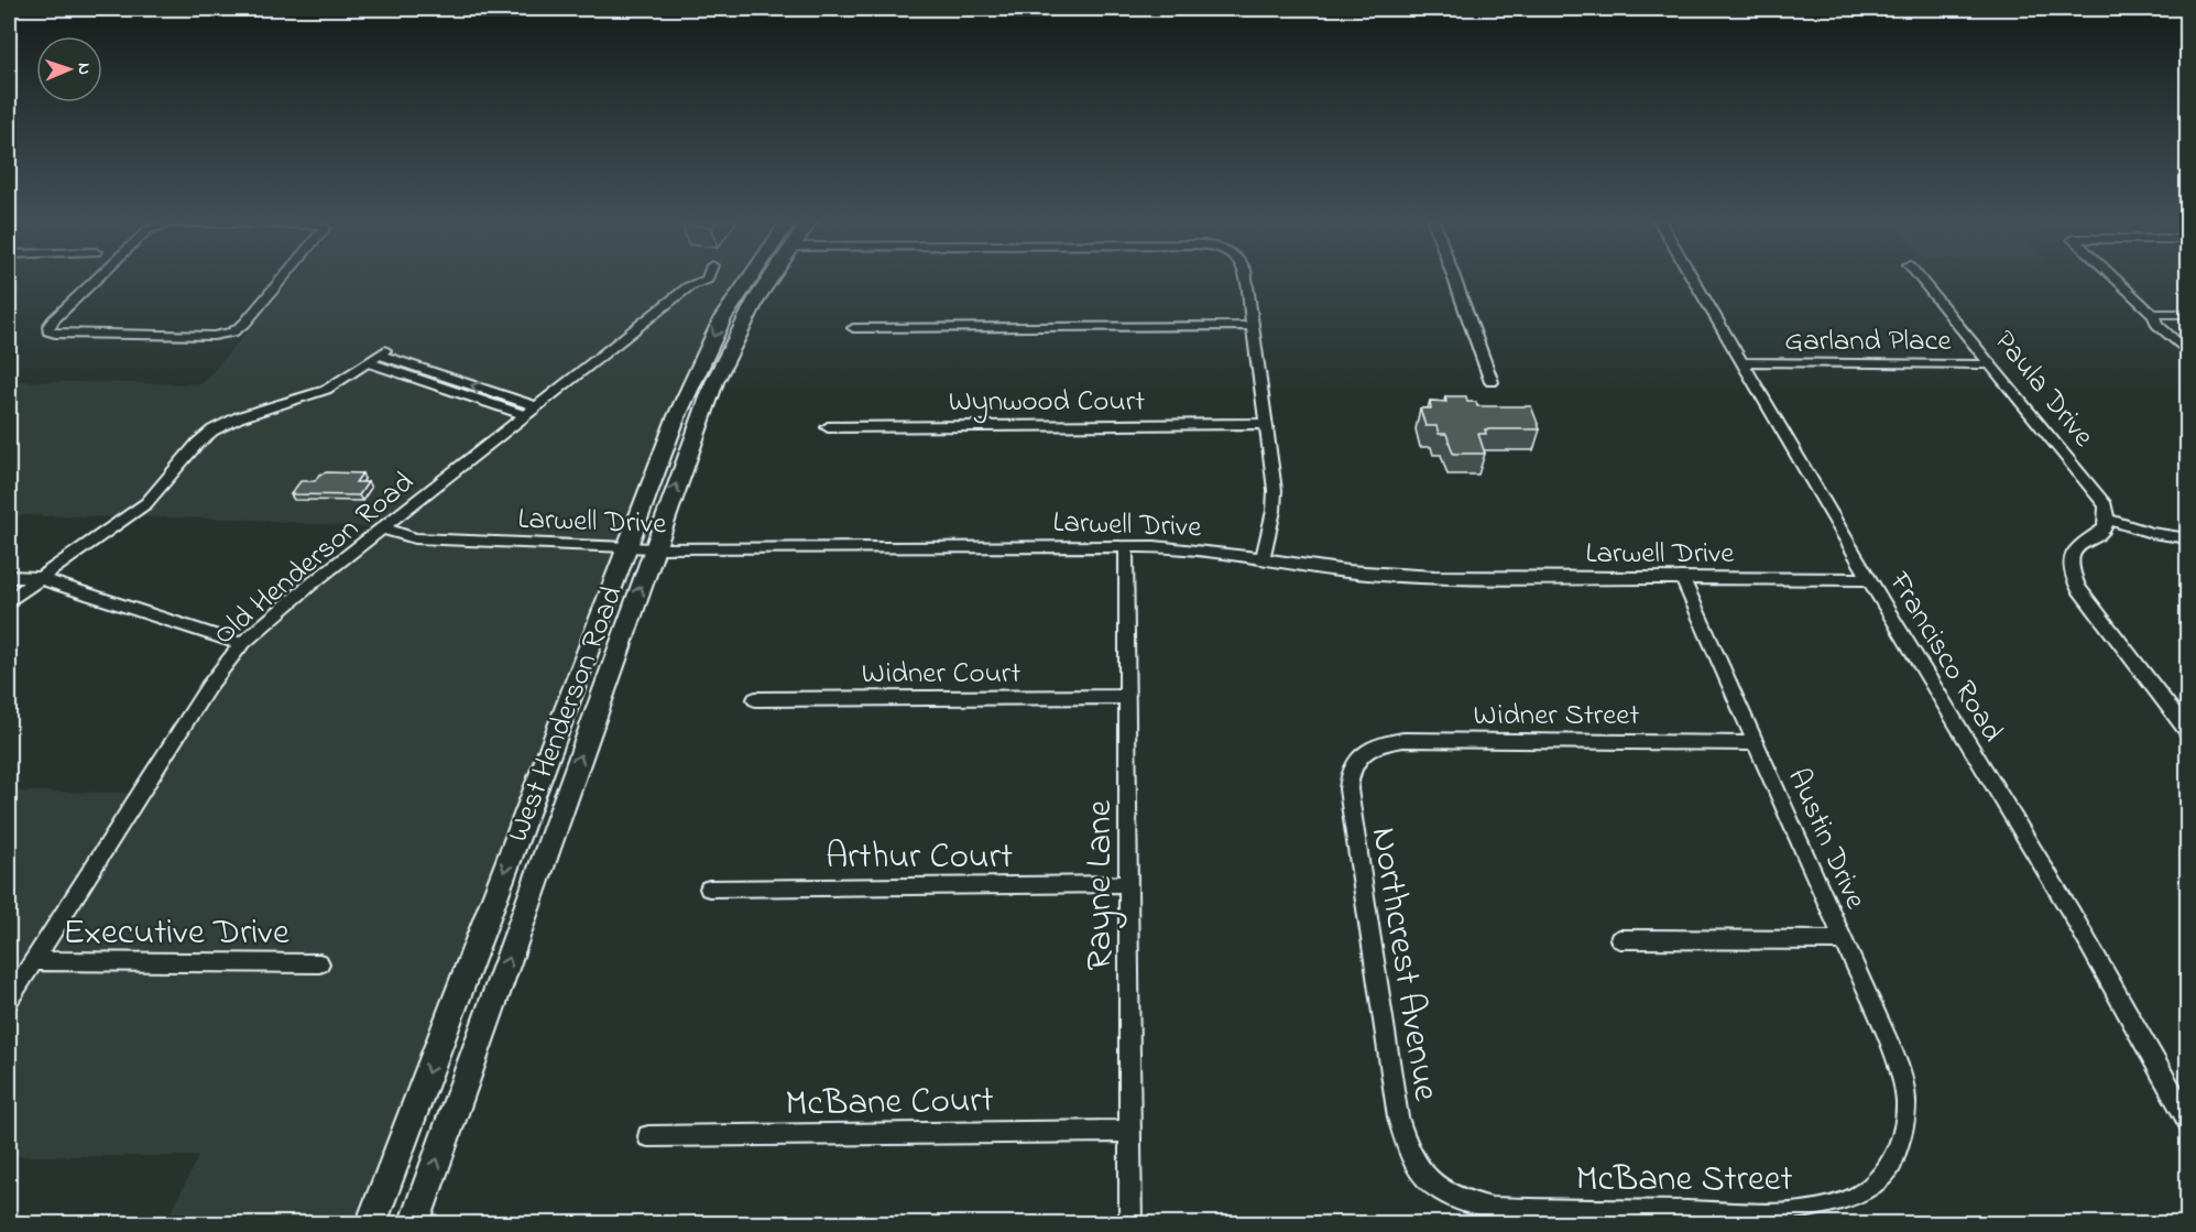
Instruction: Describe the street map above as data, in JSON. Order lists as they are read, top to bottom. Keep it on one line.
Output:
{"streets":{"main road":["West Henderson Road"],"street":["Garland Place","Paula Drive","Wynwood Court","Larwell Drive","Old Henderson Road","Francisco Road","Widner Court","Widner Street","Austin Drive","Arthur Court","Rayne Lane","Executive Drive","Northcrest Avenue","McBane Court","McBane Street"]},"crossings":[["Garland Place","Paula Drive"],["Garland Place","Francisco Road"],["Larwell Drive","Old Henderson Road"],["Larwell Drive","Francisco Road"],["Larwell Drive","West Henderson Road"],["Larwell Drive","Austin Drive"],["Larwell Drive","Rayne Lane"],["Old Henderson Road","Executive Drive"],["Widner Court","Rayne Lane"],["Widner Street","Austin Drive"],["Widner Street","Northcrest Avenue"],["Austin Drive","McBane Street"],["Arthur Court","Rayne Lane"],["Rayne Lane","McBane Court"],["Northcrest Avenue","McBane Street"]],"north":"right"}
